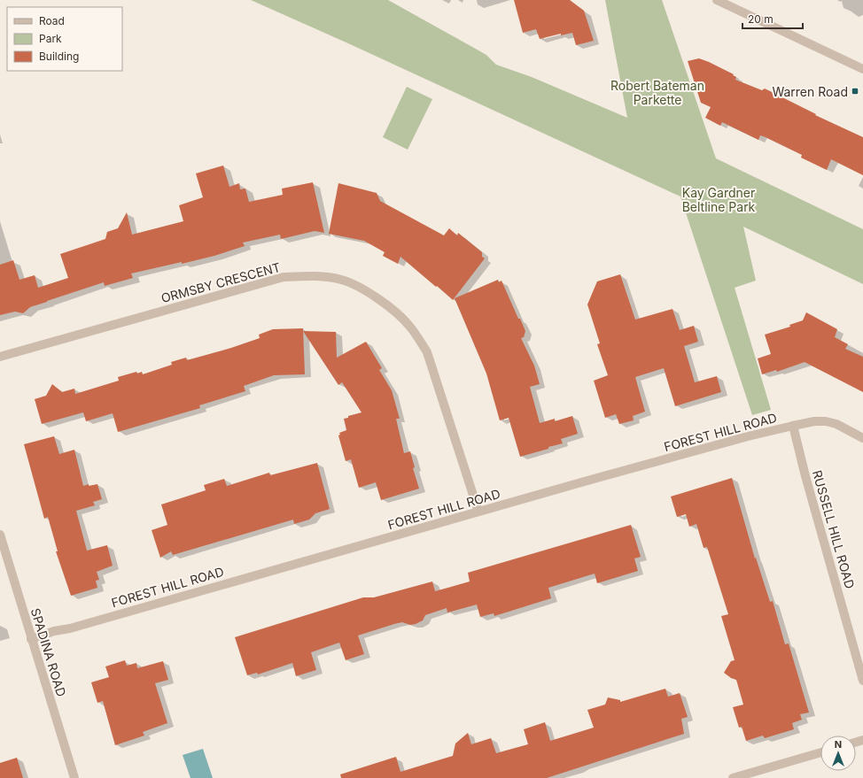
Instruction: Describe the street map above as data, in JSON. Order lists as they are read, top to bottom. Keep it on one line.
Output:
{"streets":{"street":["ORMSBY CRESCENT","FOREST HILL ROAD","RUSSELL HILL ROAD","SPADINA ROAD"]},"crossings":[["ORMSBY CRESCENT","FOREST HILL ROAD"],["FOREST HILL ROAD","RUSSELL HILL ROAD"],["FOREST HILL ROAD","SPADINA ROAD"]],"parks":["Robert Bateman Parkette","Kay Gardner Beltline Park"],"places":{"transit":["Warren Road"]},"legend":["Road","Park","Building"],"scale_bar":"20 m","north":"top"}
